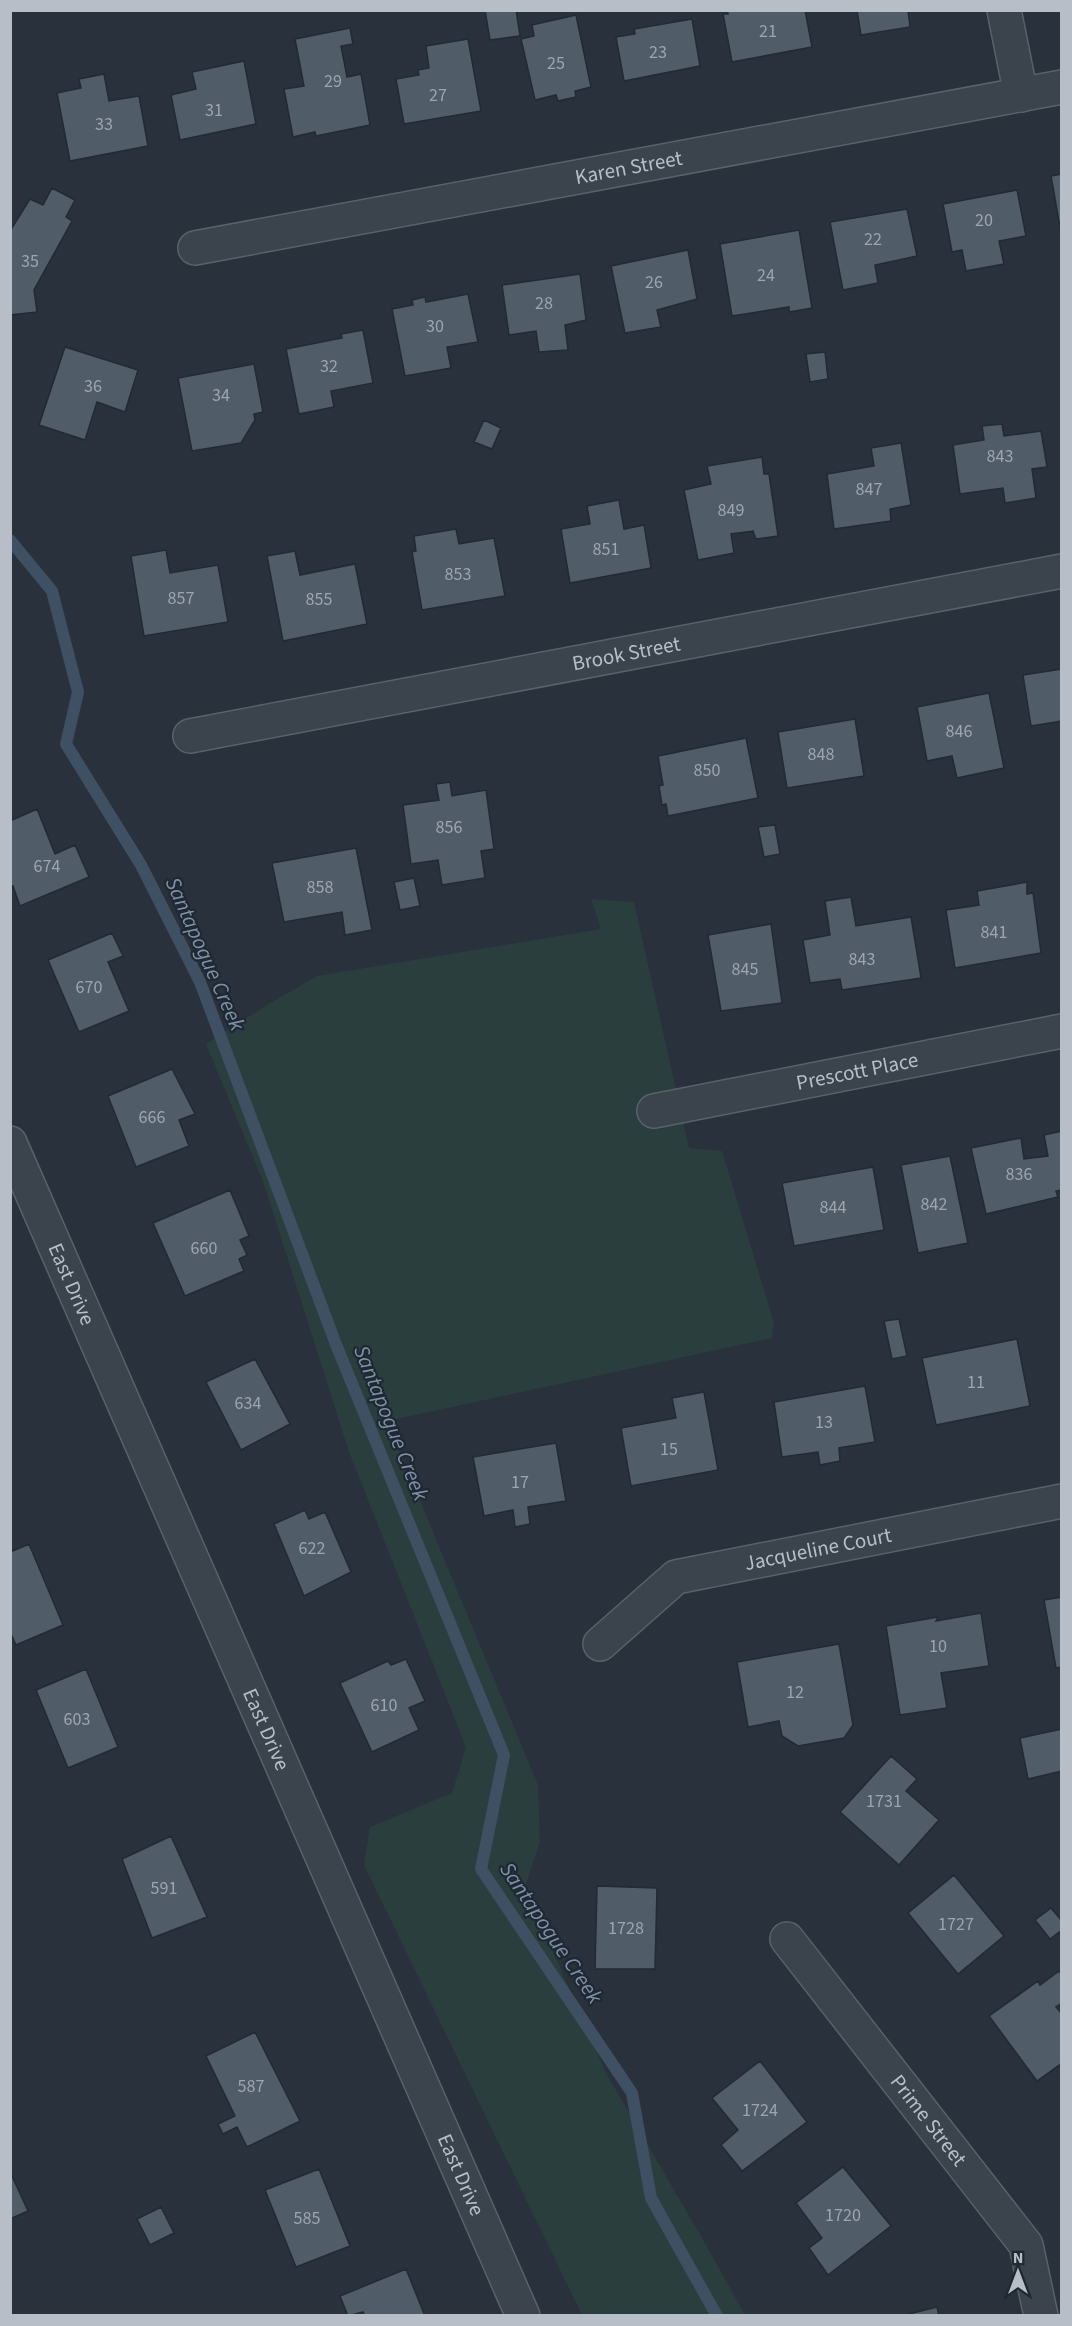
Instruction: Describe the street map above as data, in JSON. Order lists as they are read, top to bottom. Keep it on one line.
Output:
{"streets":{"street":["Karen Street","Brook Street","Prescott Place","East Drive","Jacqueline Court","Prime Street"]},"water":["Santapogue Creek"],"house_numbers":["21","23","25","29","27","31","33","20","22","35","24","26","28","30","32","36","34","843","847","849","851","853","857","855","846","848","850","856","674","858","841","843","845","670","666","836","842","844","660","11","634","13","15","17","622","10","12","610","603","1731","591","1727","1728","587","1724","1720","585"],"north":"top"}
